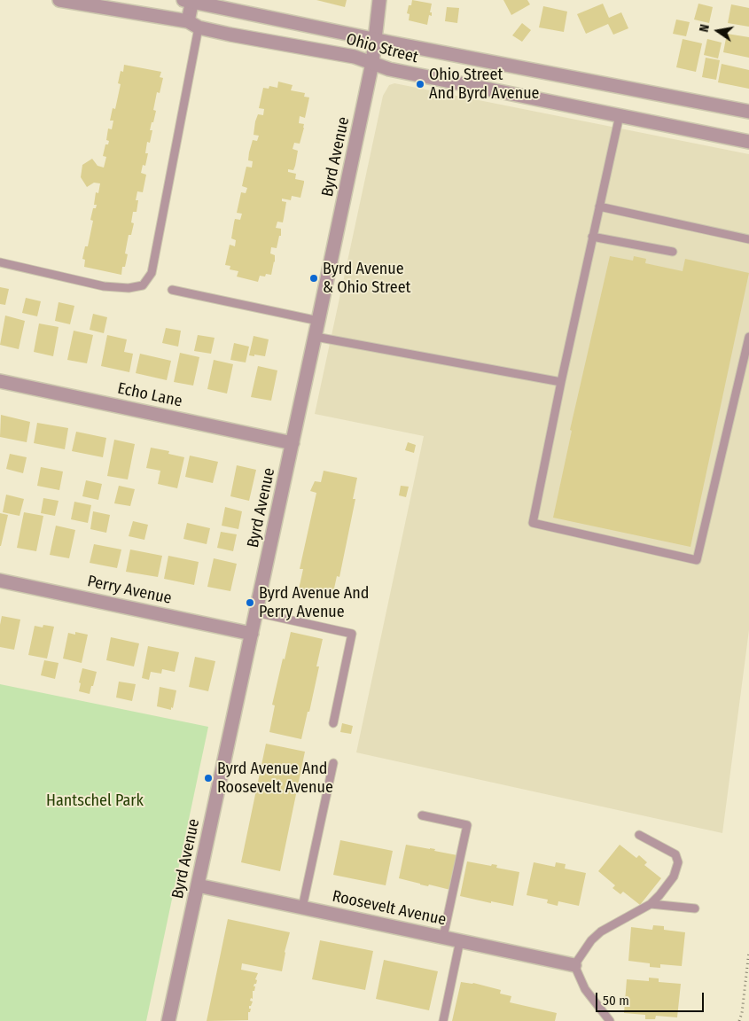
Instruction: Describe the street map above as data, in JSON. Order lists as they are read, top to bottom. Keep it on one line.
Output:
{"streets":{"street":["Ohio Street","Byrd Avenue","Echo Lane","Perry Avenue","Roosevelt Avenue"]},"crossings":[["Ohio Street","Byrd Avenue"],["Byrd Avenue","Echo Lane"],["Byrd Avenue","Perry Avenue"],["Byrd Avenue","Roosevelt Avenue"]],"parks":["Hantschel Park"],"places":["Ohio Street And Byrd Avenue","Byrd Avenue & Ohio Street","Byrd Avenue And Perry Avenue","Byrd Avenue And Roosevelt Avenue"],"scale_bar":"50 m","north":"left"}
